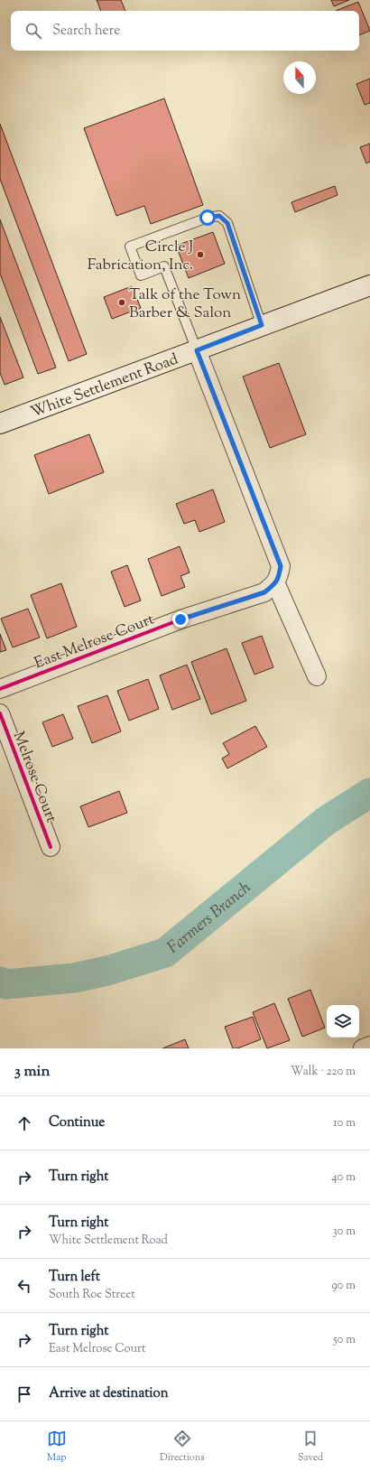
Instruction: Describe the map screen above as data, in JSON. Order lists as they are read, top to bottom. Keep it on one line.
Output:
{"streets":{"main road":["White Settlement Road"],"street":["East Melrose Court","Melrose Court"]},"water":["Farmers Branch"],"places":["Circle J Fabrication, Inc.","Talk of the Town Barber & Salon"],"north":"top","page":{"search":"Search here","heading":["3 min","Walk · 220 m"],"list":[["Continue","10 m"],["Turn right","40 m"],["Turn right","White Settlement Road","30 m"],["Turn left","South Roe Street","90 m"],["Turn right","East Melrose Court","50 m"],"Arrive at destination"],"nav":["Map","Directions","Saved"]}}
